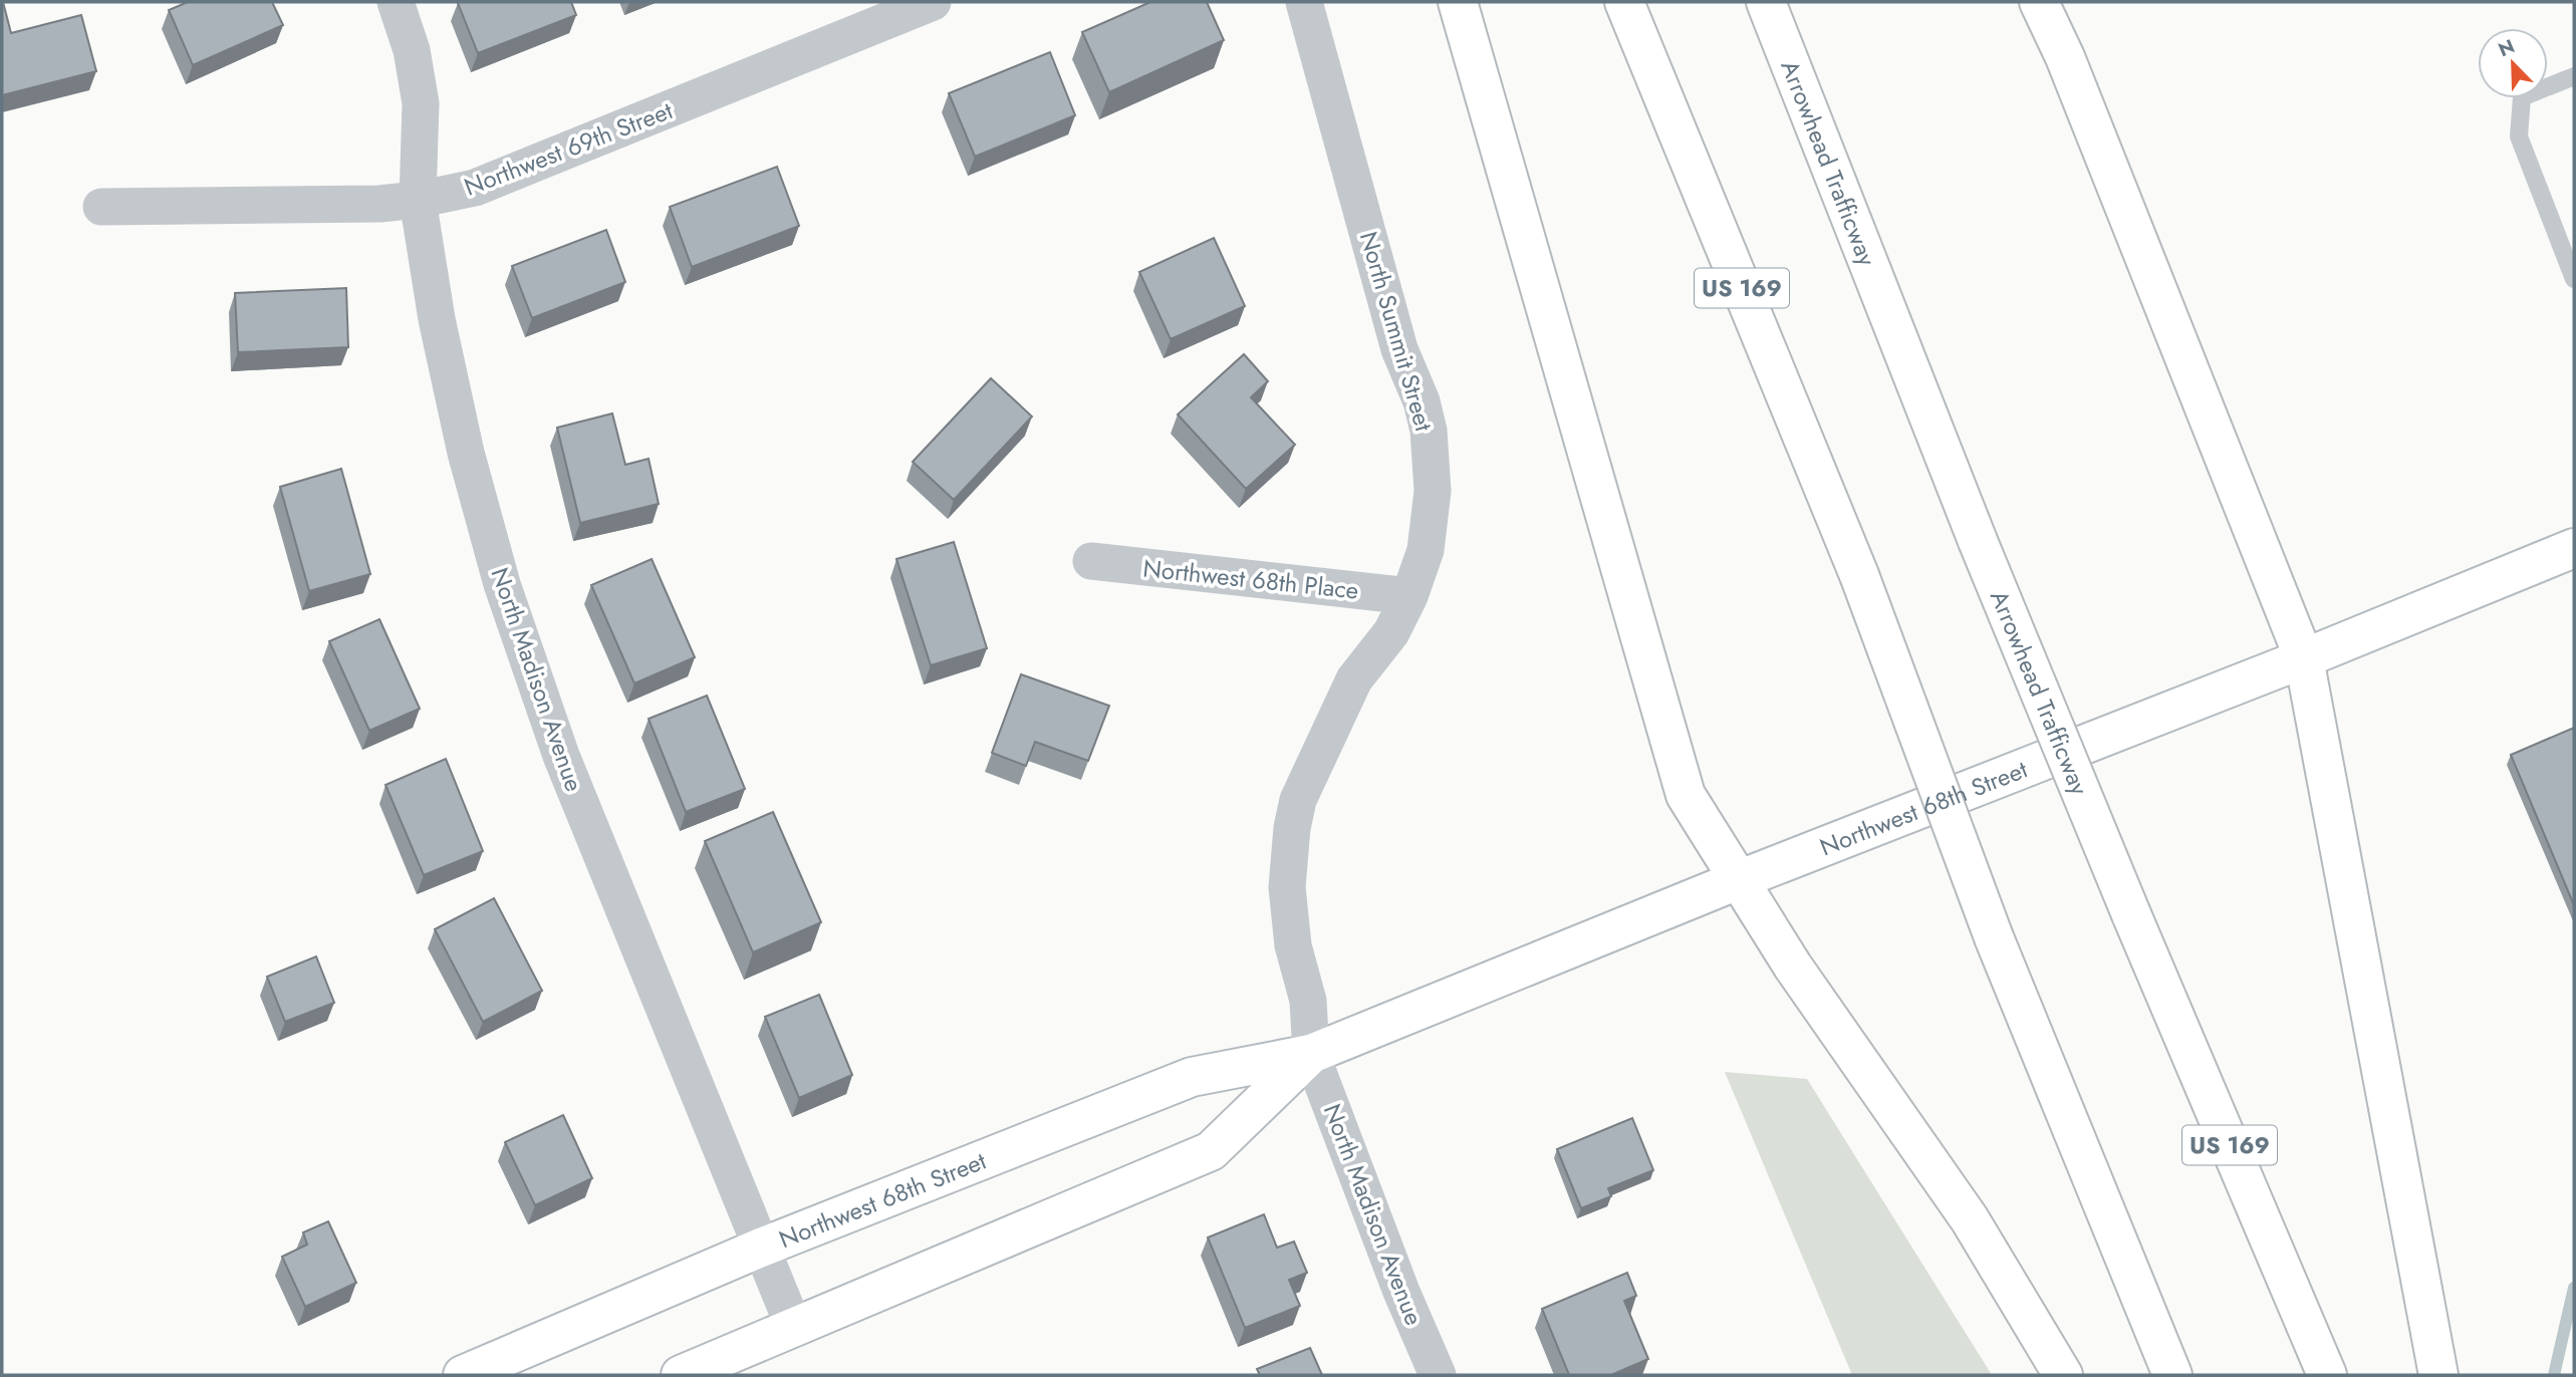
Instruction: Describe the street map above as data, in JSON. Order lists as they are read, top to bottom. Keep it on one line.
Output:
{"streets":{"main road":["Arrowhead Trafficway","US 169","Northwest 68th Street"],"street":["Northwest 69th Street","North Summit Street","Northwest 68th Place","North Madison Avenue"]},"crossings":[["Northwest 69th Street","North Madison Avenue"],["North Summit Street","Northwest 68th Place"],["North Summit Street","North Madison Avenue"],["North Summit Street","Northwest 68th Street"],["North Madison Avenue","Northwest 68th Street"]],"north":"top left"}
